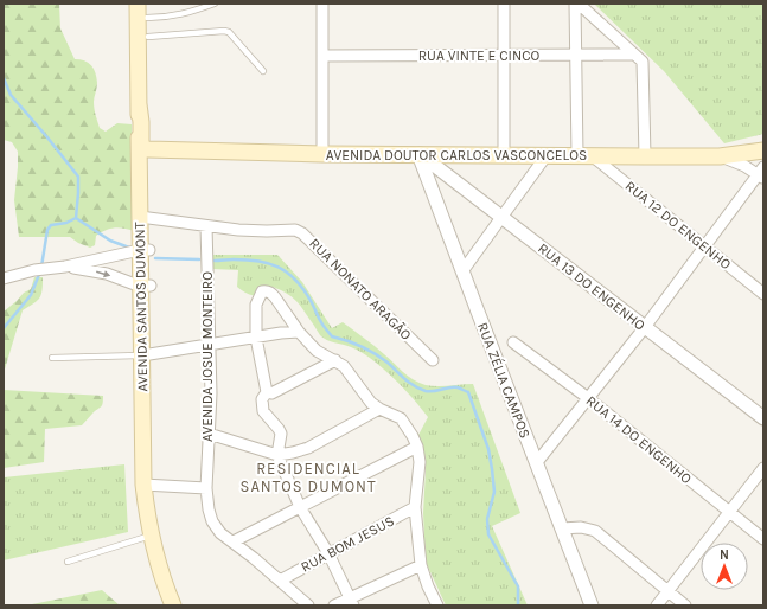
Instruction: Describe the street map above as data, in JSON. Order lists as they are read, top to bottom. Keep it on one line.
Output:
{"streets":{"main road":["AVENIDA DOUTOR CARLOS VASCONCELOS","AVENIDA SANTOS DUMONT"],"street":["RUA VINTE E CINCO","RUA 12 DO ENGENHO","RUA 13 DO ENGENHO","RUA NONATO ARAGÃO","AVENIDA JOSUE MONTEIRO","RUA ZÉLIA CAMPOS","RUA 14 DO ENGENHO","RUA BOM JESUS"]},"crossings":[["AVENIDA DOUTOR CARLOS VASCONCELOS","RUA 12 DO ENGENHO"],["AVENIDA DOUTOR CARLOS VASCONCELOS","RUA 13 DO ENGENHO"],["AVENIDA DOUTOR CARLOS VASCONCELOS","AVENIDA SANTOS DUMONT"],["AVENIDA DOUTOR CARLOS VASCONCELOS","RUA ZÉLIA CAMPOS"],["RUA 13 DO ENGENHO","RUA ZÉLIA CAMPOS"],["RUA NONATO ARAGÃO","AVENIDA SANTOS DUMONT"],["RUA NONATO ARAGÃO","AVENIDA JOSUE MONTEIRO"],["AVENIDA JOSUE MONTEIRO","RUA BOM JESUS"]],"districts":["RESIDENCIAL SANTOS DUMONT"],"north":"top"}
